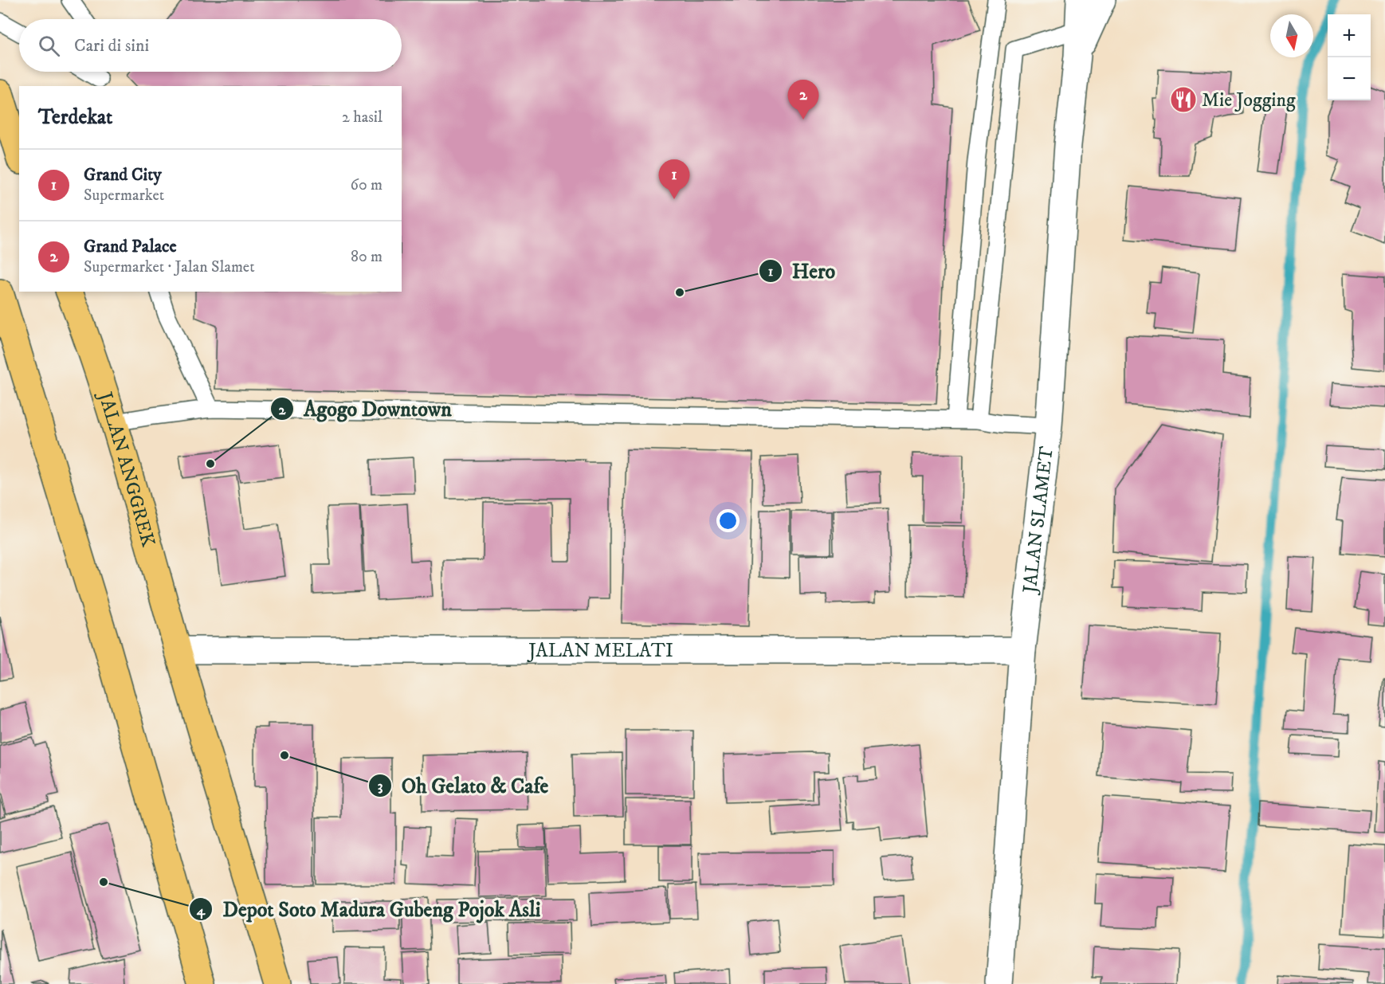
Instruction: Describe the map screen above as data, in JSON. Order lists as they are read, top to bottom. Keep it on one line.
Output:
{"streets":{"highway":["JALAN ANGGREK"],"street":["JALAN SLAMET","JALAN MELATI"]},"crossings":[["JALAN ANGGREK","JALAN MELATI"],["JALAN SLAMET","JALAN MELATI"]],"places":{"restaurant":["Mie Jogging"],"other":["Hero","Agogo Downtown","Oh Gelato & Cafe","Depot Soto Madura Gubeng Pojok Asli"]},"north":"bottom","page":{"map_buttons":["+","−"],"search":"Cari di sini","pins":["2","1"],"heading":["Terdekat","2 hasil"],"list":[{"mark":"1","name":"Grand City","note":"Supermarket","value":"60 m"},{"mark":"2","name":"Grand Palace","note":"Supermarket · Jalan Slamet","value":"80 m"}]}}
